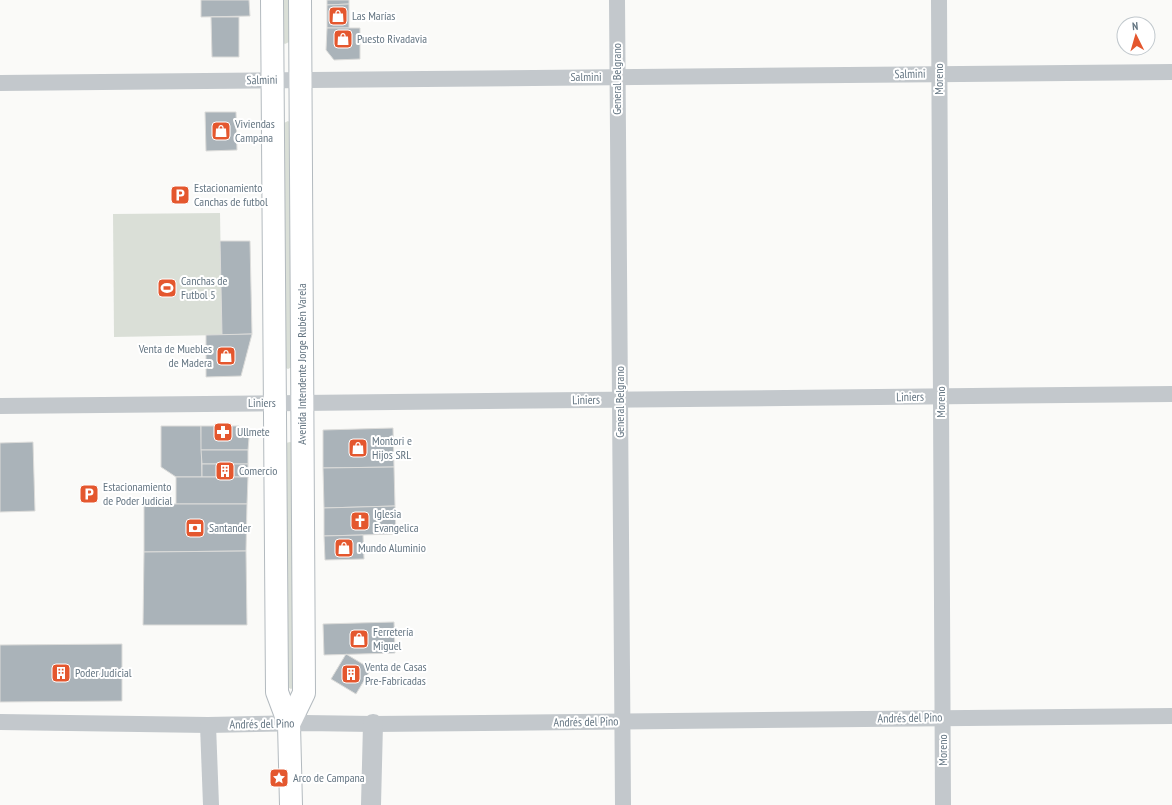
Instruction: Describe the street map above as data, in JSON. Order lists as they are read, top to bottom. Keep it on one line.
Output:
{"streets":{"main road":["Avenida Intendente Jorge Rubén Varela"],"street":["Salmini","General Belgrano","Moreno","Liniers","Andrés del Pino"]},"crossings":[["Salmini","General Belgrano"],["Salmini","Moreno"],["Salmini","Avenida Intendente Jorge Rubén Varela"],["General Belgrano","Liniers"],["General Belgrano","Andrés del Pino"],["Moreno","Liniers"],["Moreno","Andrés del Pino"],["Avenida Intendente Jorge Rubén Varela","Liniers"],["Avenida Intendente Jorge Rubén Varela","Andrés del Pino"]],"places":{"shop":["Las Marías","Puesto Rivadavia","Viviendas Campana","Venta de Muebles de Madera","Montori e Hijos SRL","Mundo Aluminio","Ferretería Miguel"],"parking":["Estacionamiento Canchas de futbol","Estacionamiento de Poder Judicial"],"sports":["Canchas de Futbol 5"],"pharmacy":["Ullmete"],"building":["Comercio","Poder Judicial","Venta de Casas Pre-Fabricadas"],"church":["Iglesia Evangelica"],"bank":["Santander"],"place":["Arco de Campana"]},"north":"top"}
